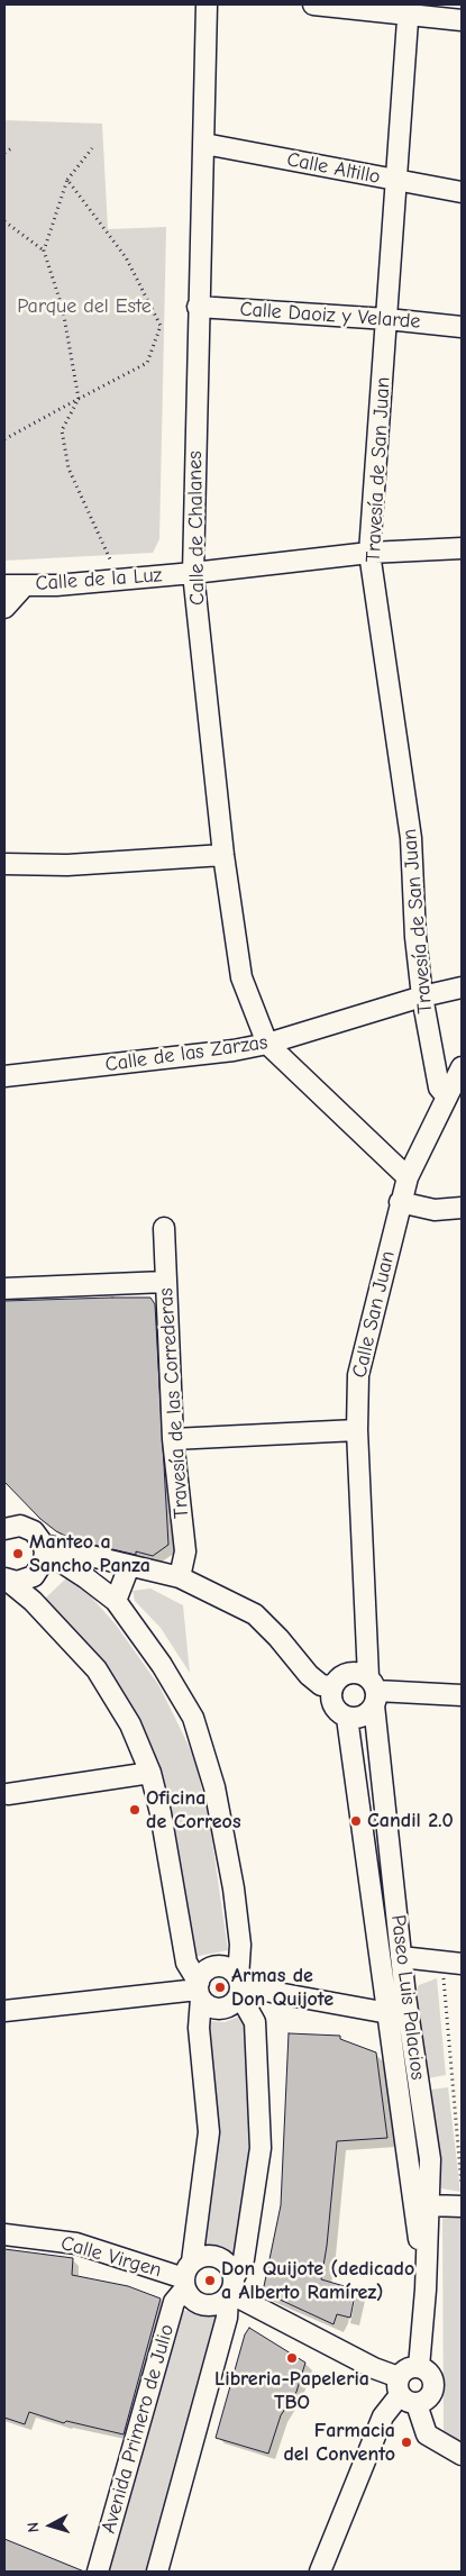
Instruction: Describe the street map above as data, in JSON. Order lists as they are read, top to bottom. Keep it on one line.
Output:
{"streets":{"street":["Calle Altillo","Calle Daoiz y Velarde","Travesía de San Juan","Calle de Chalanes","Calle de la Luz","Calle de las Zarzas","Calle San Juan","Travesía de las Correderas","Paseo Luis Palacios","Calle Virgen","Avenida Primero de Julio"]},"crossings":[["Calle Altillo","Travesía de San Juan"],["Calle Altillo","Calle de Chalanes"],["Calle Daoiz y Velarde","Travesía de San Juan"],["Calle Daoiz y Velarde","Calle de Chalanes"],["Travesía de San Juan","Calle de la Luz"],["Travesía de San Juan","Calle de las Zarzas"],["Travesía de San Juan","Calle San Juan"],["Calle de Chalanes","Calle de la Luz"],["Calle de Chalanes","Calle de las Zarzas"],["Calle San Juan","Paseo Luis Palacios"],["Calle Virgen","Avenida Primero de Julio"]],"parks":["Parque del Este"],"places":["Manteo a Sancho Panza","Oficina de Correos","Candil 2.0","Armas de Don Quijote","Don Quijote (dedicado a Alberto Ramírez)","Libreria-Papeleria TBO","Farmacia del Convento"],"north":"left"}
